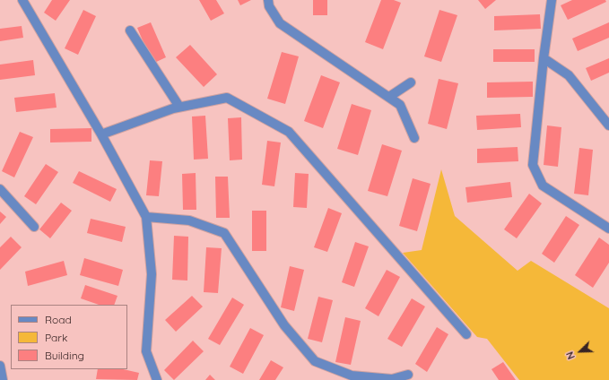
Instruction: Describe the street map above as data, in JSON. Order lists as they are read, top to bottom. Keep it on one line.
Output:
{"legend":["Road","Park","Building"],"north":"bottom left"}
